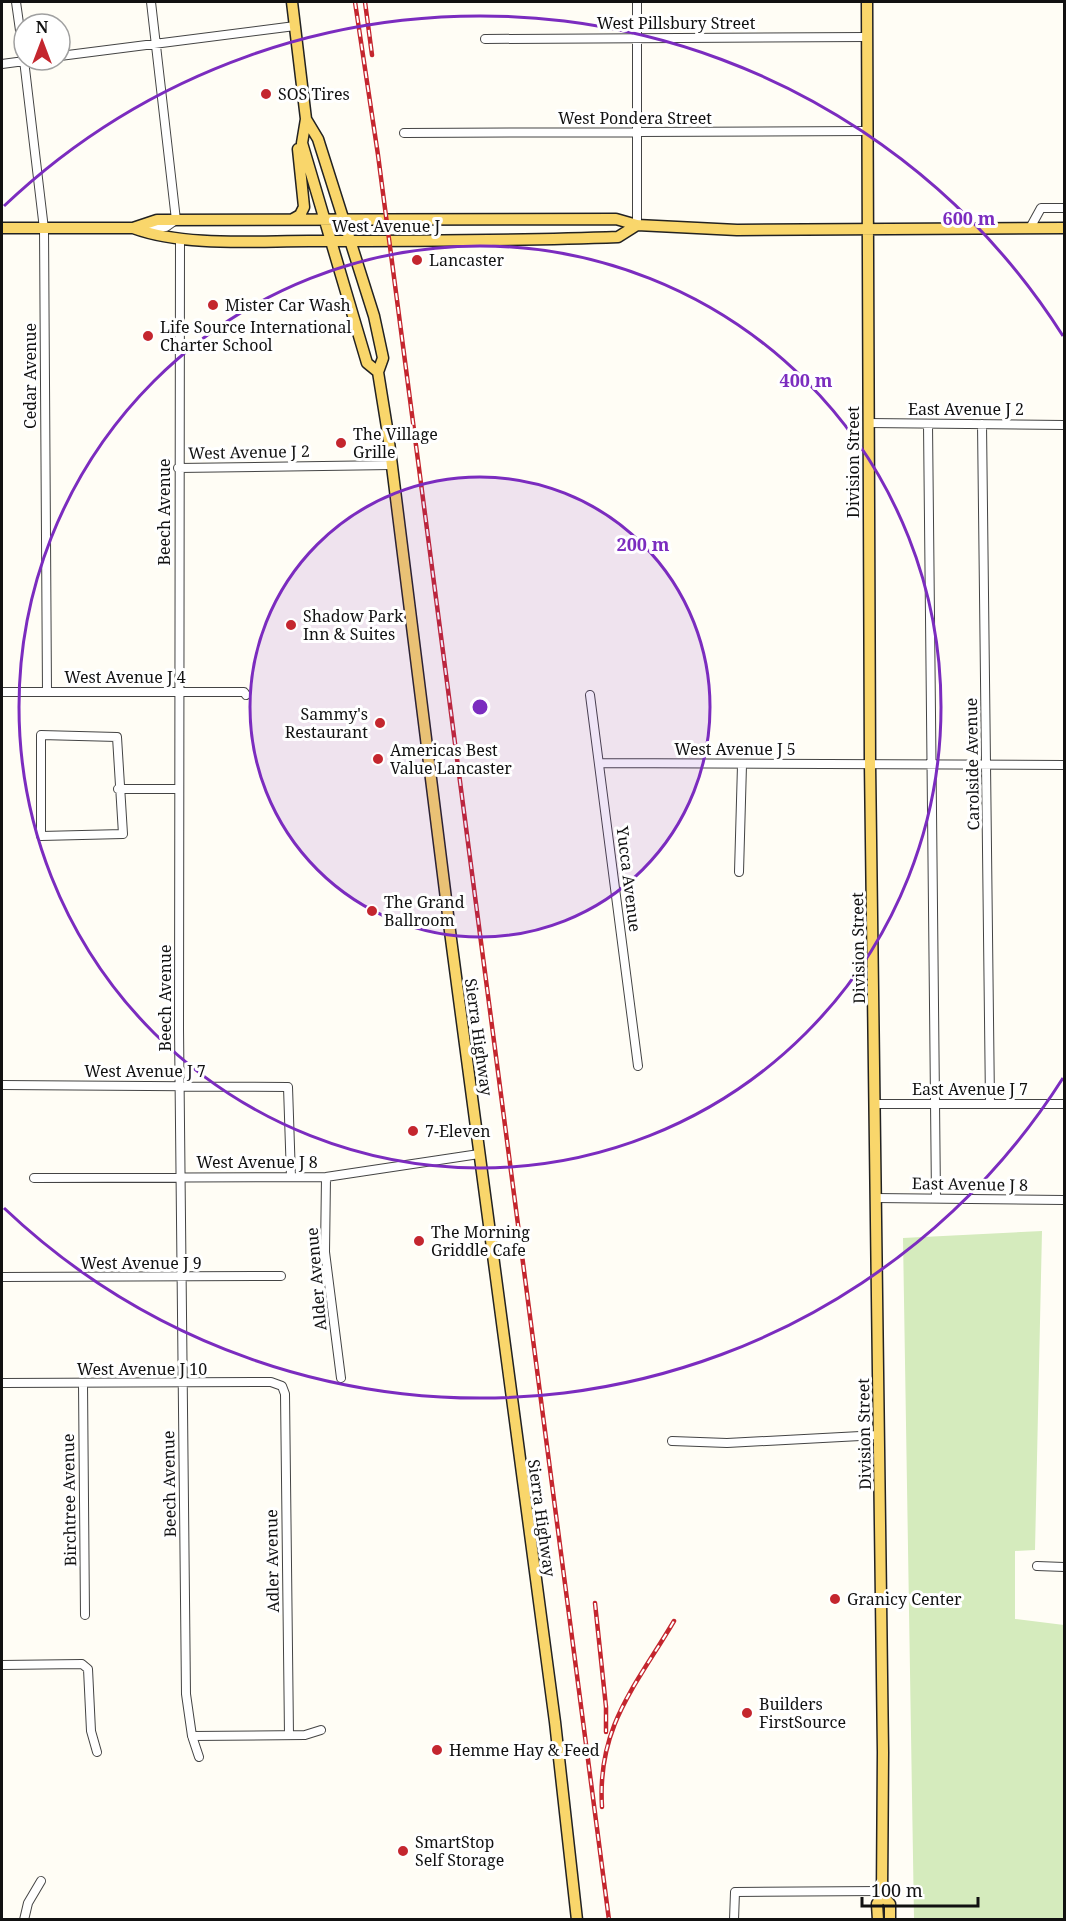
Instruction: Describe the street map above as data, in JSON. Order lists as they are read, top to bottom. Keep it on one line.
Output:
{"streets":{"main road":["West Avenue J","Division Street","Sierra Highway"],"street":["West Pillsbury Street","West Pondera Street","Cedar Avenue","East Avenue J 2","West Avenue J 2","Beech Avenue","West Avenue J 4","West Avenue J 5","Carolside Avenue","Yucca Avenue","West Avenue J 7","East Avenue J 7","West Avenue J 8","East Avenue J 8","West Avenue J 9","Alder Avenue","West Avenue J 10","Birchtree Avenue","Adler Avenue"]},"crossings":[["West Pillsbury Street","Division Street"],["West Pondera Street","Division Street"],["West Avenue J","Cedar Avenue"],["West Avenue J","Division Street"],["West Avenue J","Beech Avenue"],["West Avenue J","Sierra Highway"],["Cedar Avenue","West Avenue J 4"],["East Avenue J 2","Division Street"],["East Avenue J 2","Carolside Avenue"],["West Avenue J 2","Beech Avenue"],["West Avenue J 2","Sierra Highway"],["Division Street","West Avenue J 5"],["Division Street","East Avenue J 7"],["Division Street","East Avenue J 8"],["Beech Avenue","West Avenue J 4"],["Beech Avenue","West Avenue J 7"],["Beech Avenue","West Avenue J 8"],["Beech Avenue","West Avenue J 9"],["Beech Avenue","West Avenue J 10"],["West Avenue J 5","Carolside Avenue"],["West Avenue J 5","Yucca Avenue"],["Carolside Avenue","East Avenue J 7"],["Sierra Highway","West Avenue J 8"],["West Avenue J 7","West Avenue J 8"],["West Avenue J 8","Alder Avenue"],["West Avenue J 10","Birchtree Avenue"],["West Avenue J 10","Adler Avenue"]],"places":["SOS Tires","Lancaster","Mister Car Wash","Life Source International Charter School","The Village Grille","Shadow Park Inn & Suites","Sammy's Restaurant","Americas Best Value Lancaster","The Grand Ballroom","7-Eleven","The Morning Griddle Cafe","Granicy Center","Builders FirstSource","Hemme Hay & Feed","SmartStop Self Storage"],"scale_bar":"100 m","north":"top","rings":["600 m","400 m","200 m"]}
